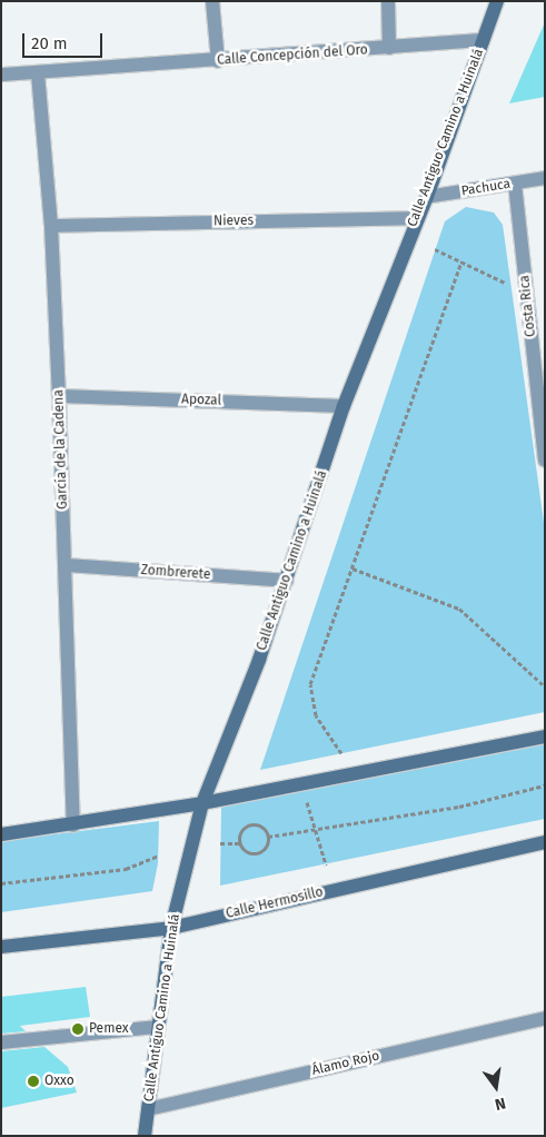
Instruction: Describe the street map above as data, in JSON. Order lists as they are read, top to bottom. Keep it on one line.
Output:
{"streets":{"street":["Calle Concepción del Oro","Calle Antiguo Camino a Huinalá","Pachuca","Nieves","Costa Rica","Apozal","García de la Cadena","Zombrerete","Calle Hermosillo","Álamo Rojo"]},"crossings":[["Calle Concepción del Oro","Calle Antiguo Camino a Huinalá"],["Calle Concepción del Oro","García de la Cadena"],["Calle Antiguo Camino a Huinalá","Pachuca"],["Calle Antiguo Camino a Huinalá","Nieves"],["Calle Antiguo Camino a Huinalá","Apozal"],["Calle Antiguo Camino a Huinalá","Zombrerete"],["Calle Antiguo Camino a Huinalá","Calle Hermosillo"],["Calle Antiguo Camino a Huinalá","Álamo Rojo"],["Pachuca","Costa Rica"],["Nieves","García de la Cadena"],["Apozal","García de la Cadena"],["García de la Cadena","Zombrerete"]],"places":["Pemex","Oxxo"],"scale_bar":"20 m","north":"bottom"}
